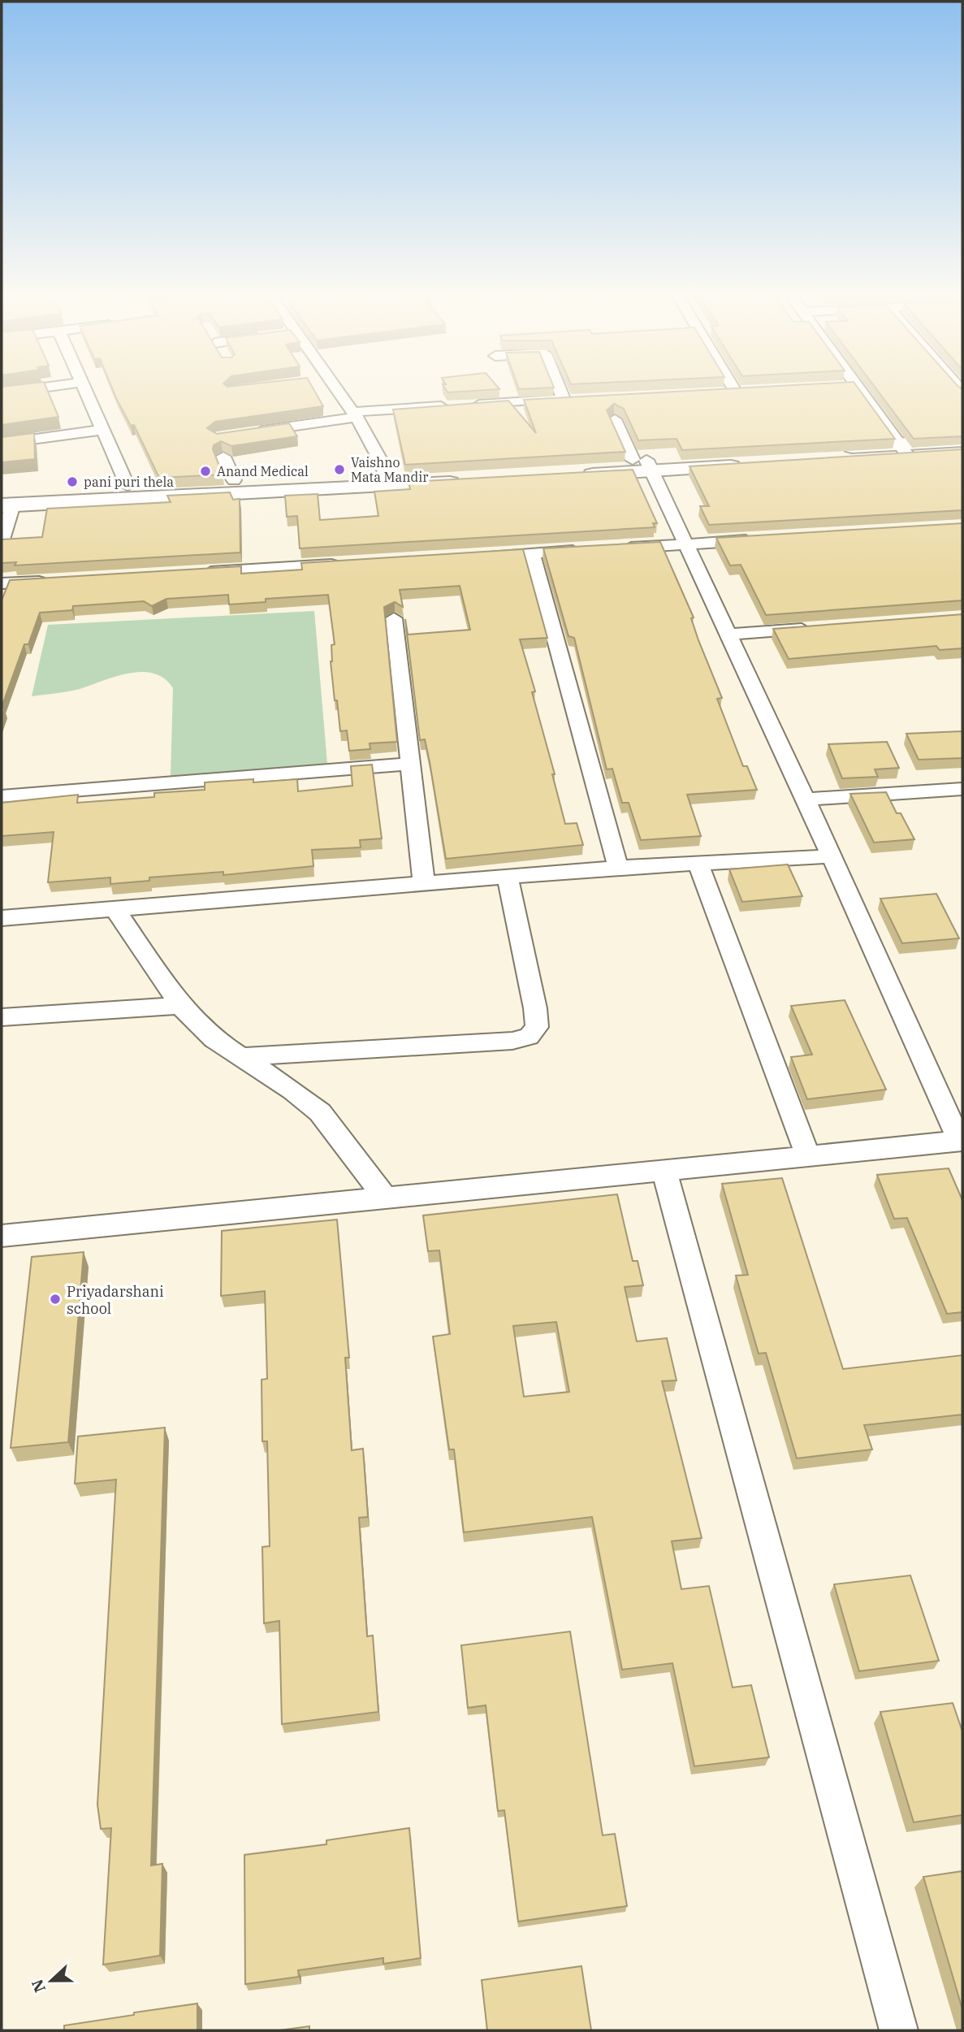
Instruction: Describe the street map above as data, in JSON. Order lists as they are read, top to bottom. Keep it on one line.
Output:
{"places":["Vaishno Mata Mandir","Anand Medical","pani puri thela","Priyadarshani school"],"north":"left"}
